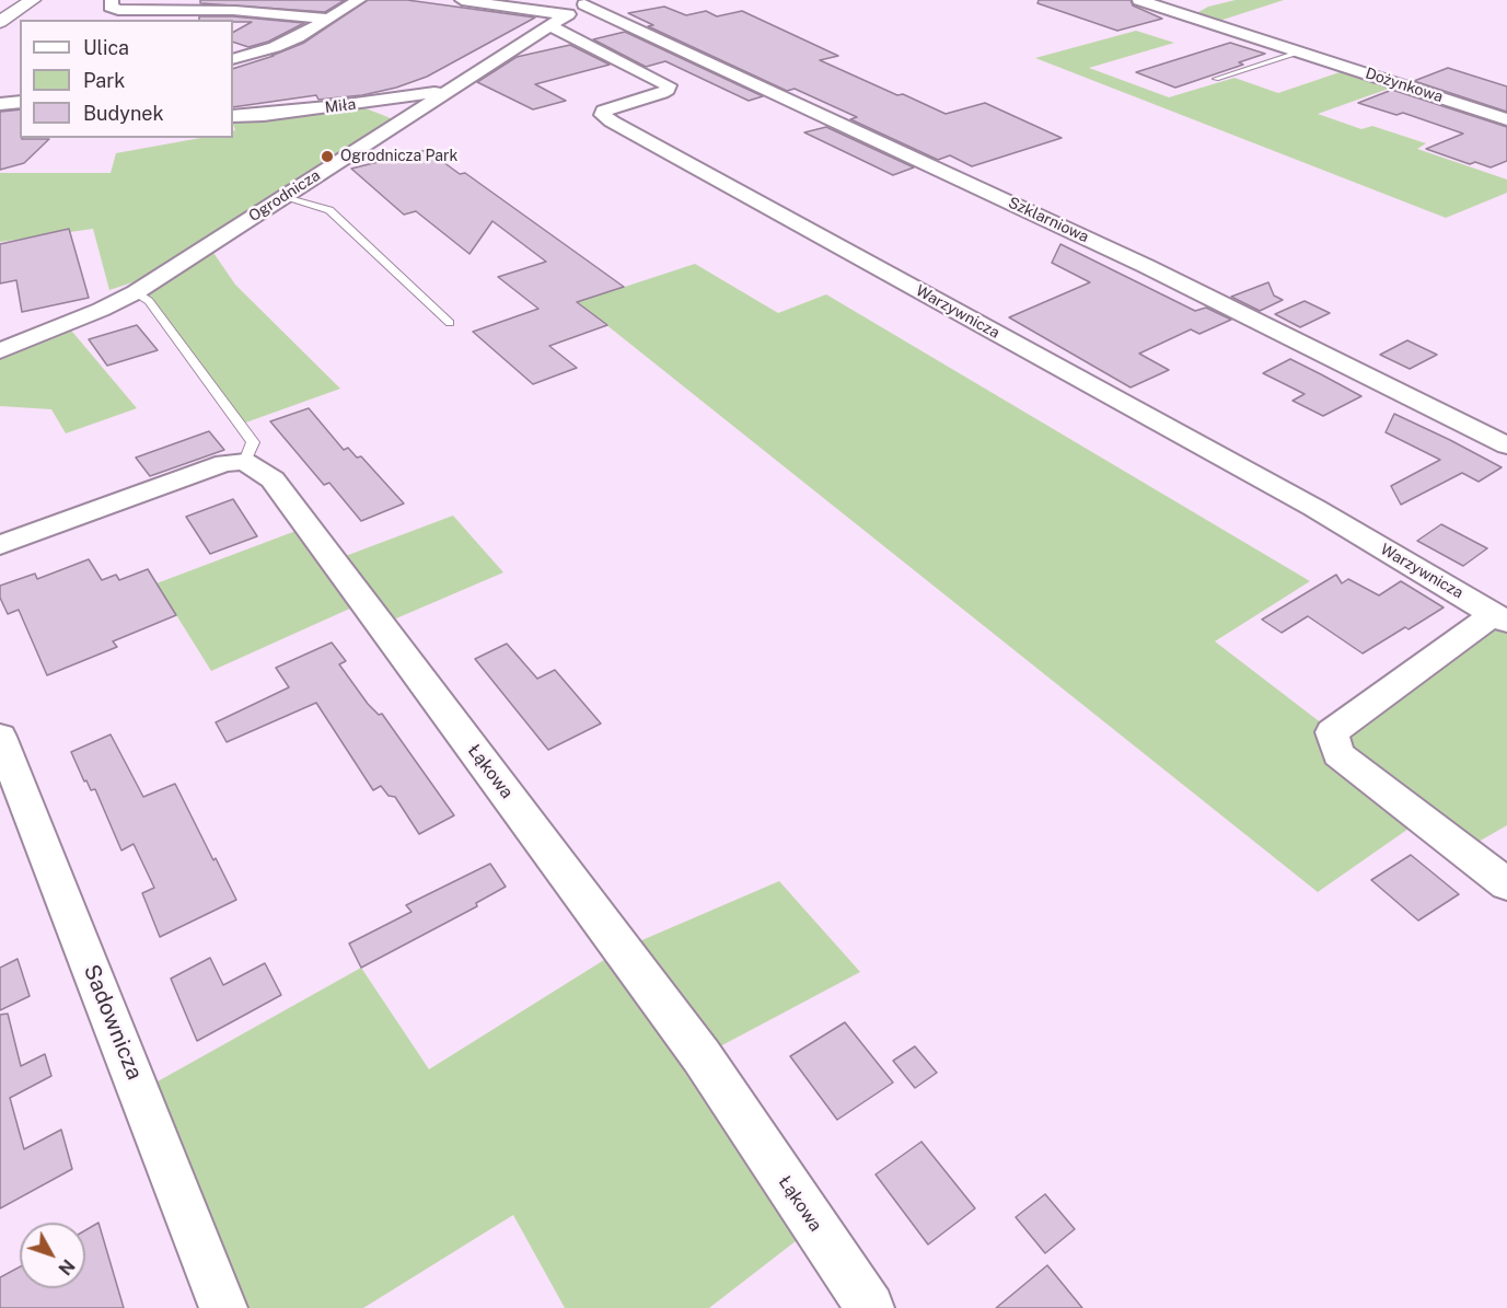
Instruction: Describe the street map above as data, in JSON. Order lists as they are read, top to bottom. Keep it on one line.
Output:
{"streets":{"street":["Dożynkowa","Miła","Ogrodnicza","Szklarniowa","Warzywnicza","Łąkowa","Sadownicza"]},"crossings":[["Miła","Ogrodnicza"],["Ogrodnicza","Szklarniowa"],["Ogrodnicza","Warzywnicza"]],"places":["Ogrodnicza Park"],"legend":["Ulica","Park","Budynek"],"north":"bottom right"}
